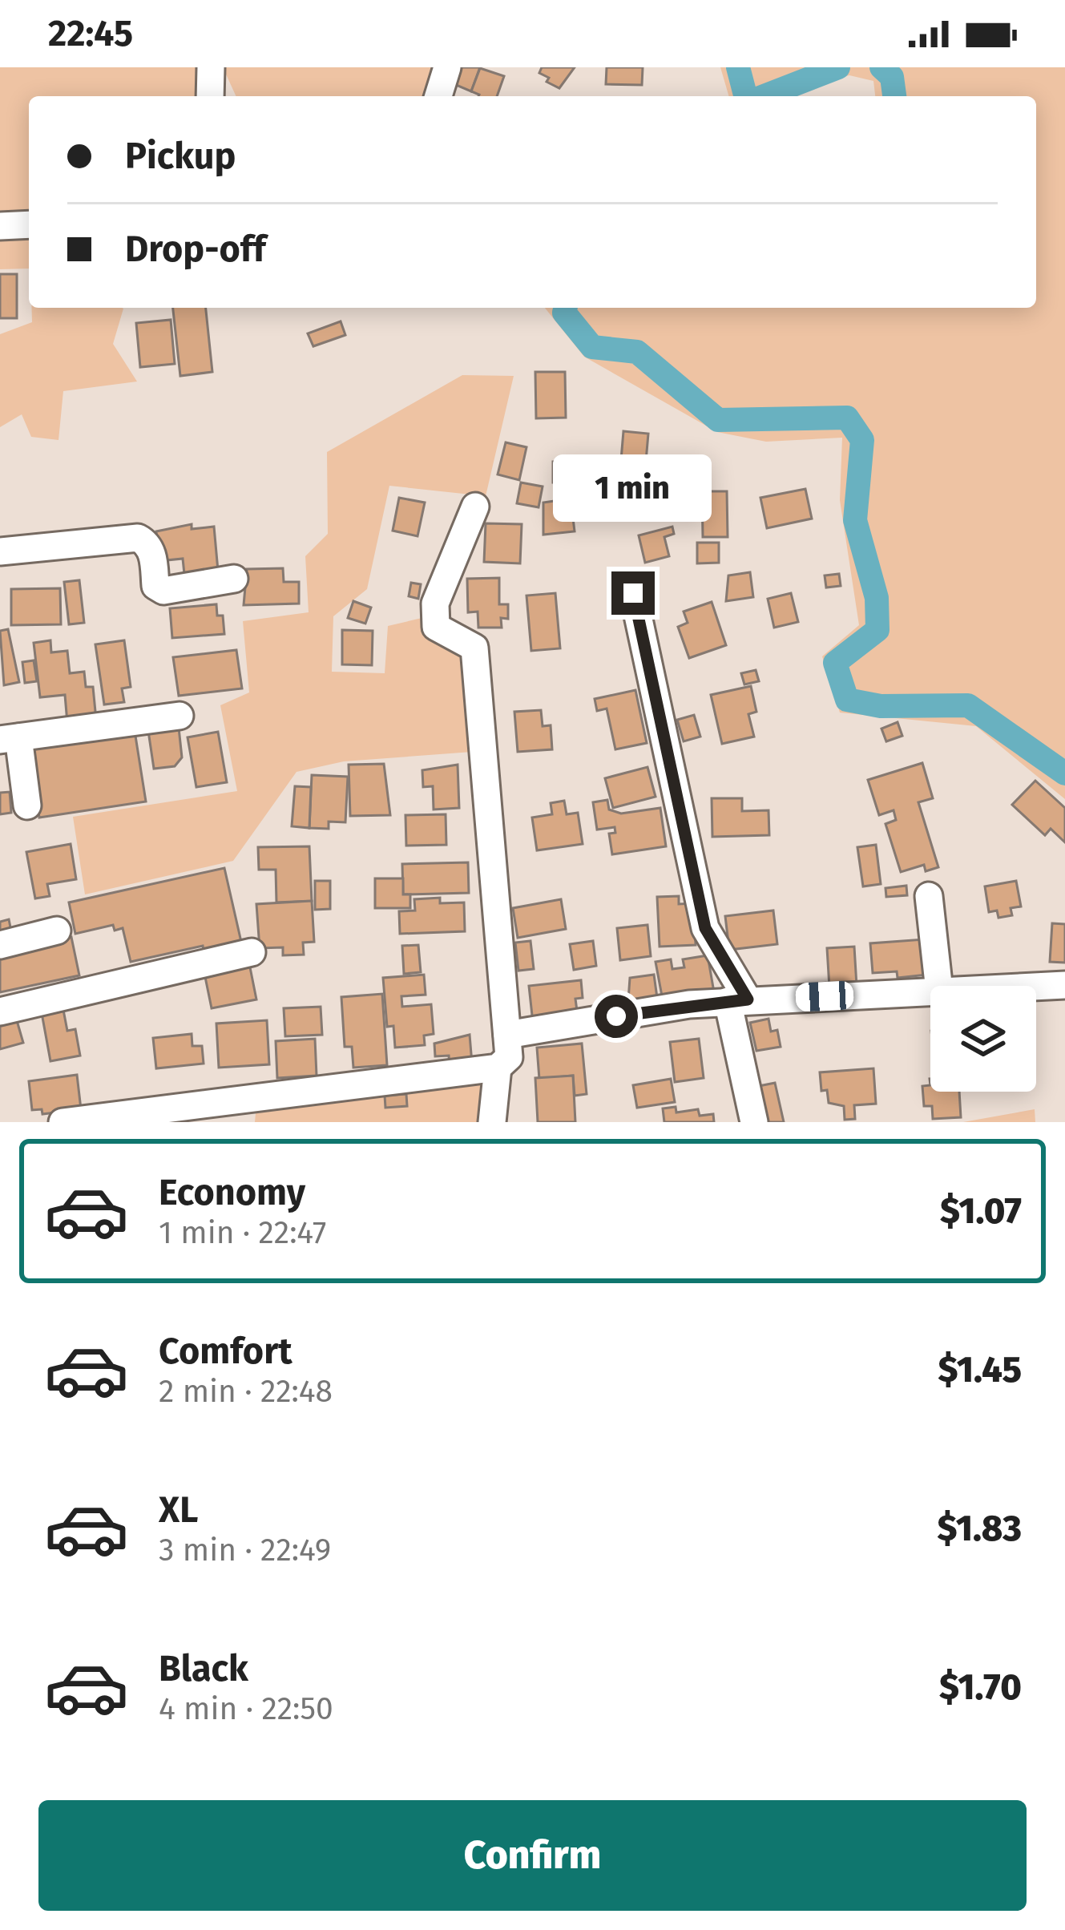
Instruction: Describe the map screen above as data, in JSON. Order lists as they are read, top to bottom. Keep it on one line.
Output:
{"page":{"status":"22:45","banner":["Pickup","Drop-off"],"bubble":"1 min","list":[{"name":"Economy","note":"1 min · 22:47","value":"$1.07"},{"name":"Comfort","note":"2 min · 22:48","value":"$1.45"},{"name":"XL","note":"3 min · 22:49","value":"$1.83"},{"name":"Black","note":"4 min · 22:50","value":"$1.70"}],"buttons":"Confirm"}}
